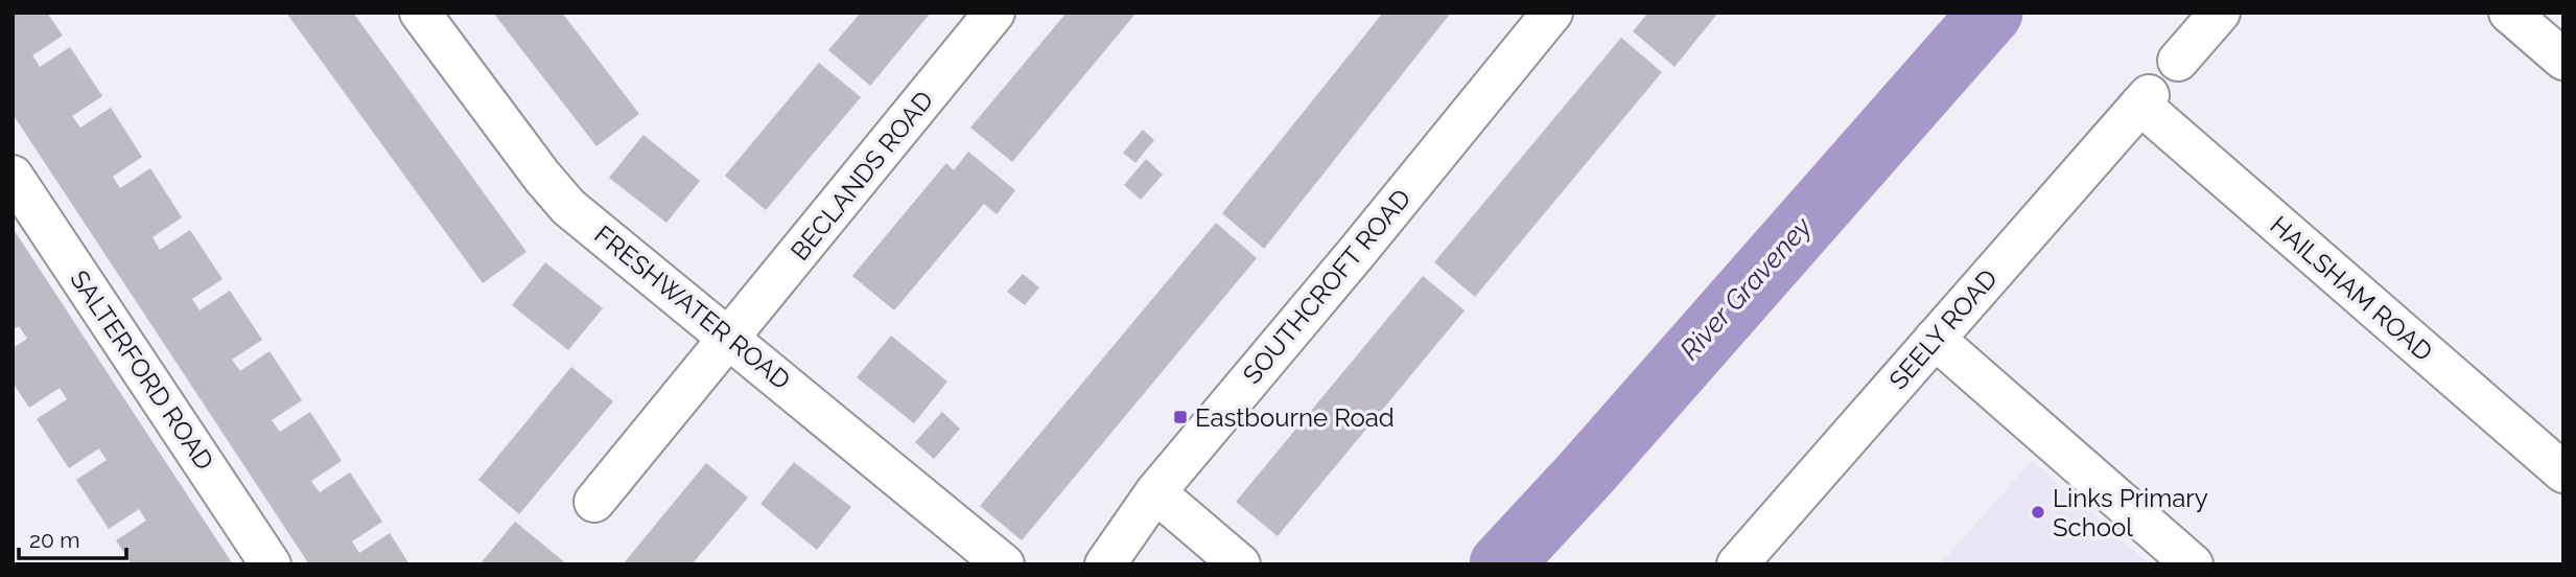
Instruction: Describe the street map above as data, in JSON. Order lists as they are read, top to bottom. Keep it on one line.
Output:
{"streets":{"street":["BECLANDS ROAD","SOUTHCROFT ROAD","HAILSHAM ROAD","FRESHWATER ROAD","SEELY ROAD","SALTERFORD ROAD"]},"crossings":[["BECLANDS ROAD","FRESHWATER ROAD"],["HAILSHAM ROAD","SEELY ROAD"]],"water":["River Graveney"],"places":{"transit":["Eastbourne Road"],"other":["Links Primary School"]},"scale_bar":"20 m"}
